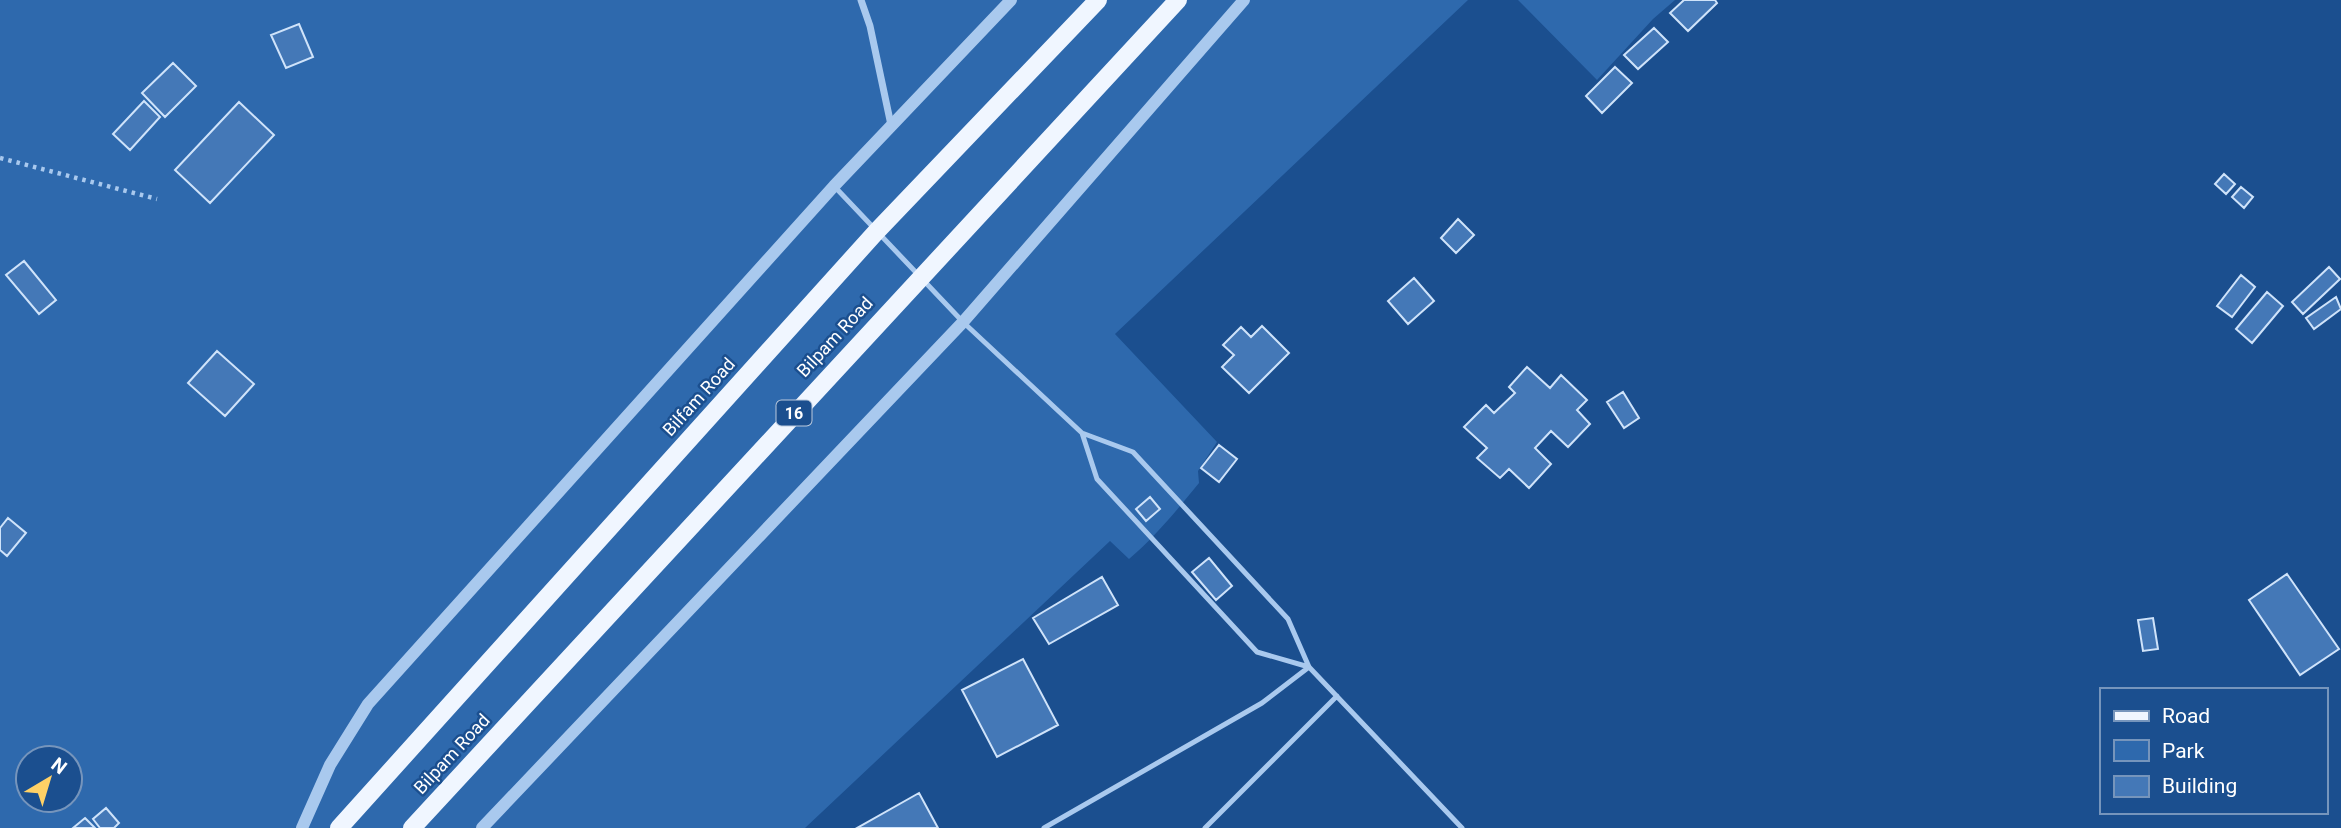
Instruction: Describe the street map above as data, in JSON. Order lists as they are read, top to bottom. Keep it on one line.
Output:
{"streets":{"main road":["Bilpam Road","Bilfam Road","16"]},"legend":["Road","Park","Building"],"north":"top right"}
